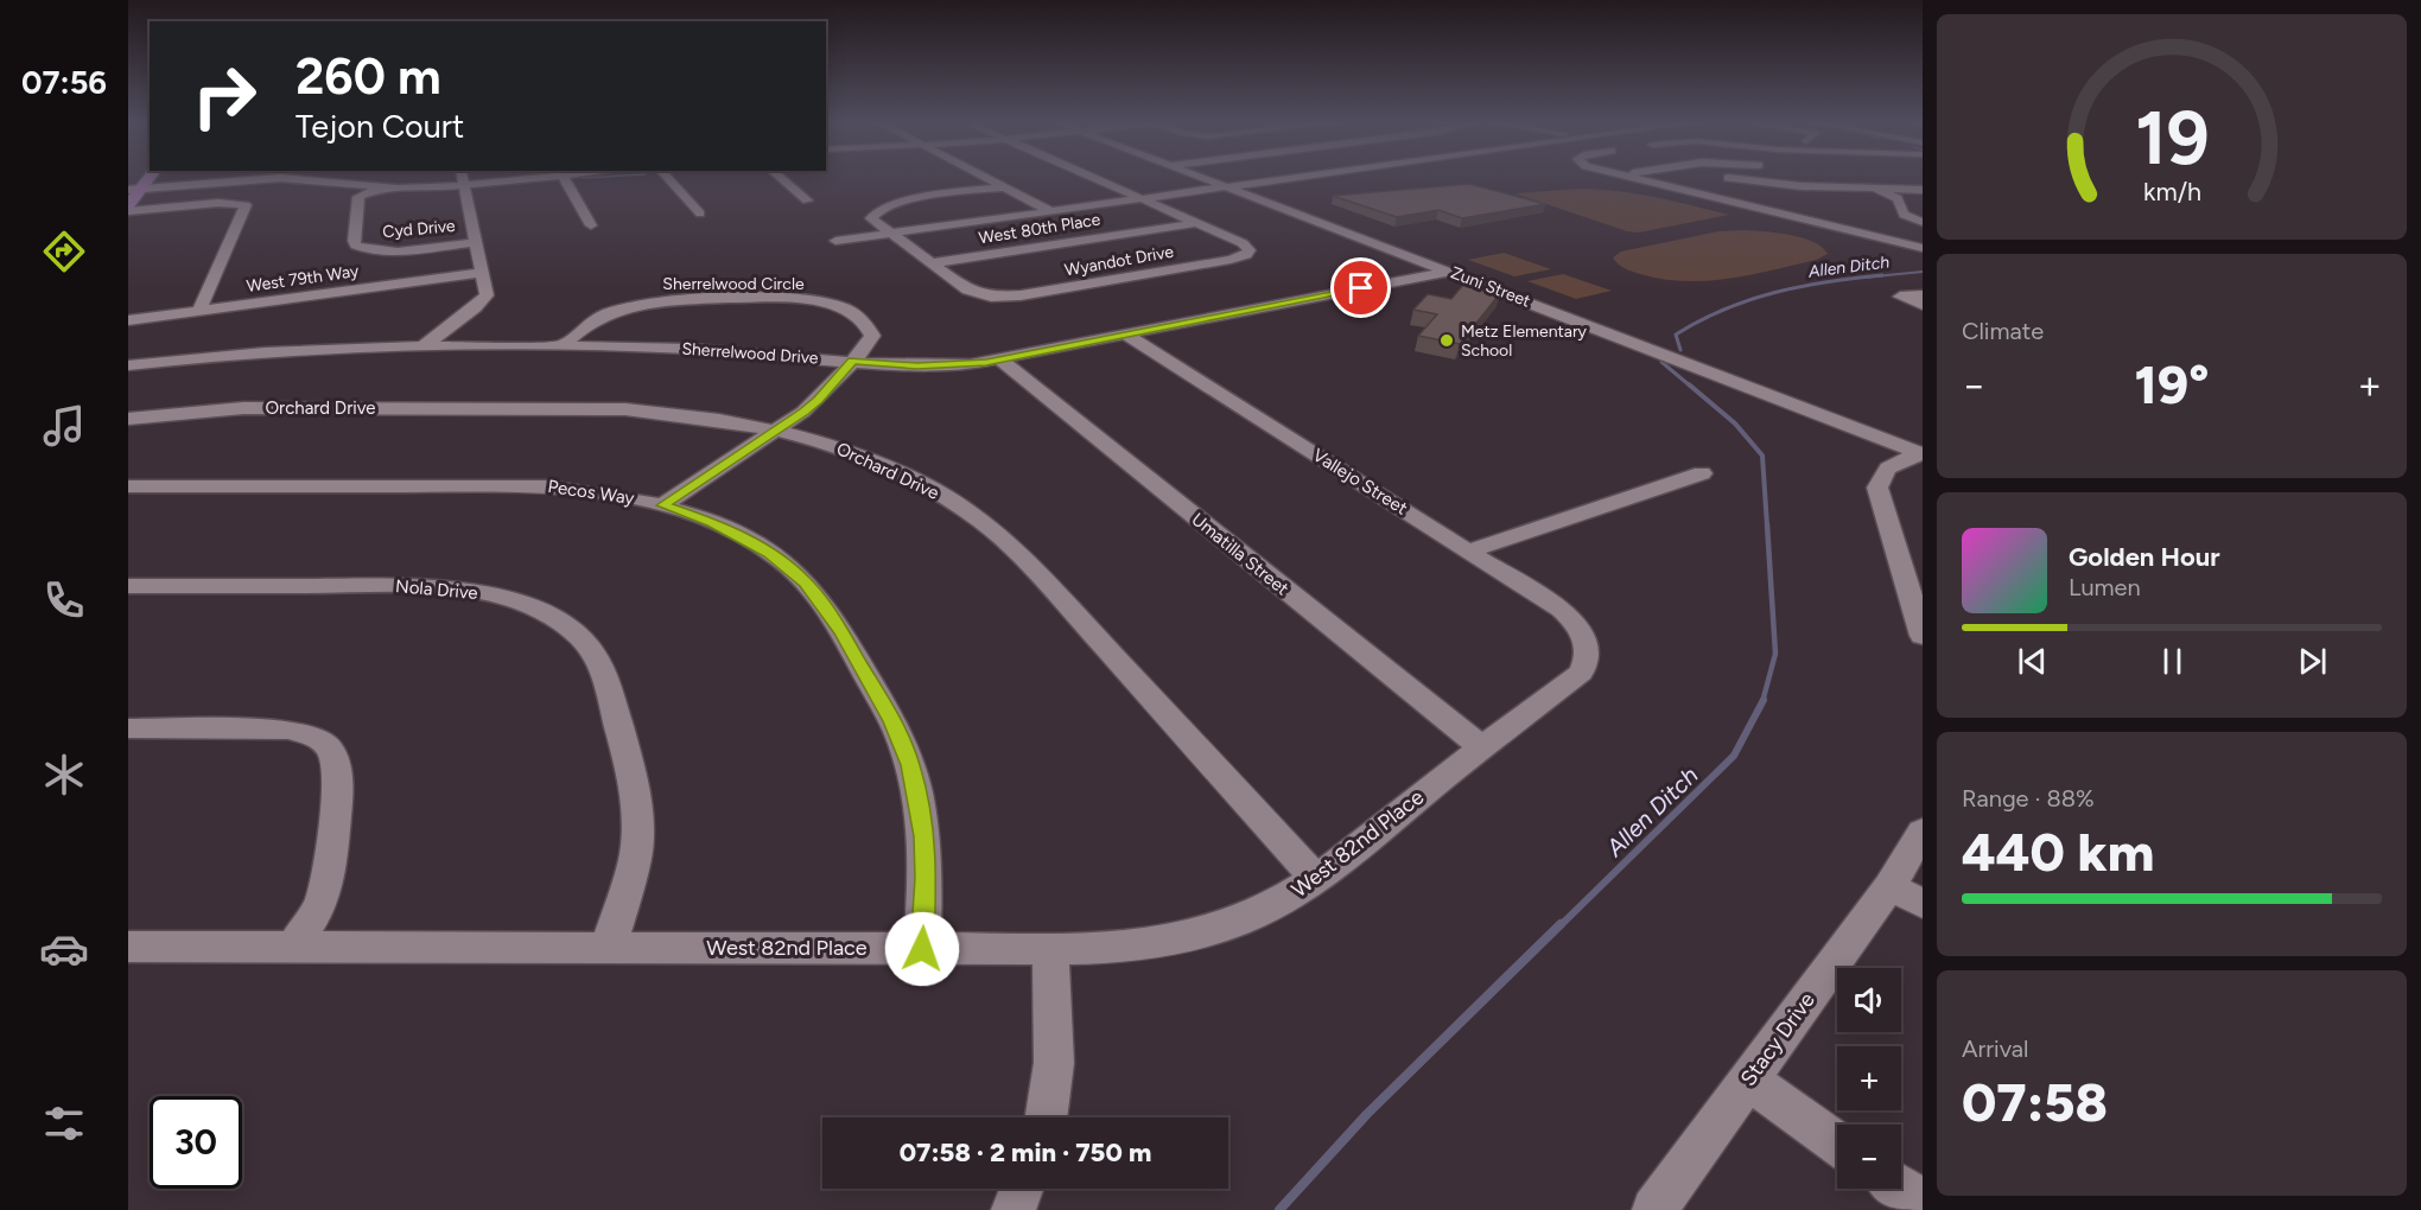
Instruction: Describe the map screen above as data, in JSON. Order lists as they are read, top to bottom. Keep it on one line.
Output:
{"streets":{"street":["Cyd Drive","West 80th Place","Wyandot Drive","West 79th Way","Sherrelwood Circle","Zuni Street","Sherrelwood Drive","Orchard Drive","Vallejo Street","Pecos Way","Umatilla Street","Nola Drive","West 82nd Place","Stacy Drive"]},"crossings":[["West 80th Place","Wyandot Drive"],["Sherrelwood Circle","Sherrelwood Drive"],["Zuni Street","Sherrelwood Drive"],["Sherrelwood Drive","Vallejo Street"],["Sherrelwood Drive","Umatilla Street"],["Orchard Drive","West 82nd Place"],["Vallejo Street","West 82nd Place"],["Pecos Way","West 82nd Place"],["Umatilla Street","West 82nd Place"],["Nola Drive","West 82nd Place"]],"water":["Allen Ditch"],"places":["Metz Elementary School"],"page":{"tabs":"07:56","turn":["260 m","Tejon Court"],"tile":["Climate",["Range · 88%","440 km"],["Arrival","07:58"]],"heat":["−","19°","+"],"song":["Golden Hour","Lumen"],"map_buttons":["+","−"],"limit":"30","trip":"07:58 · 2 min · 750 m","gauge":["19","km/h"]}}
